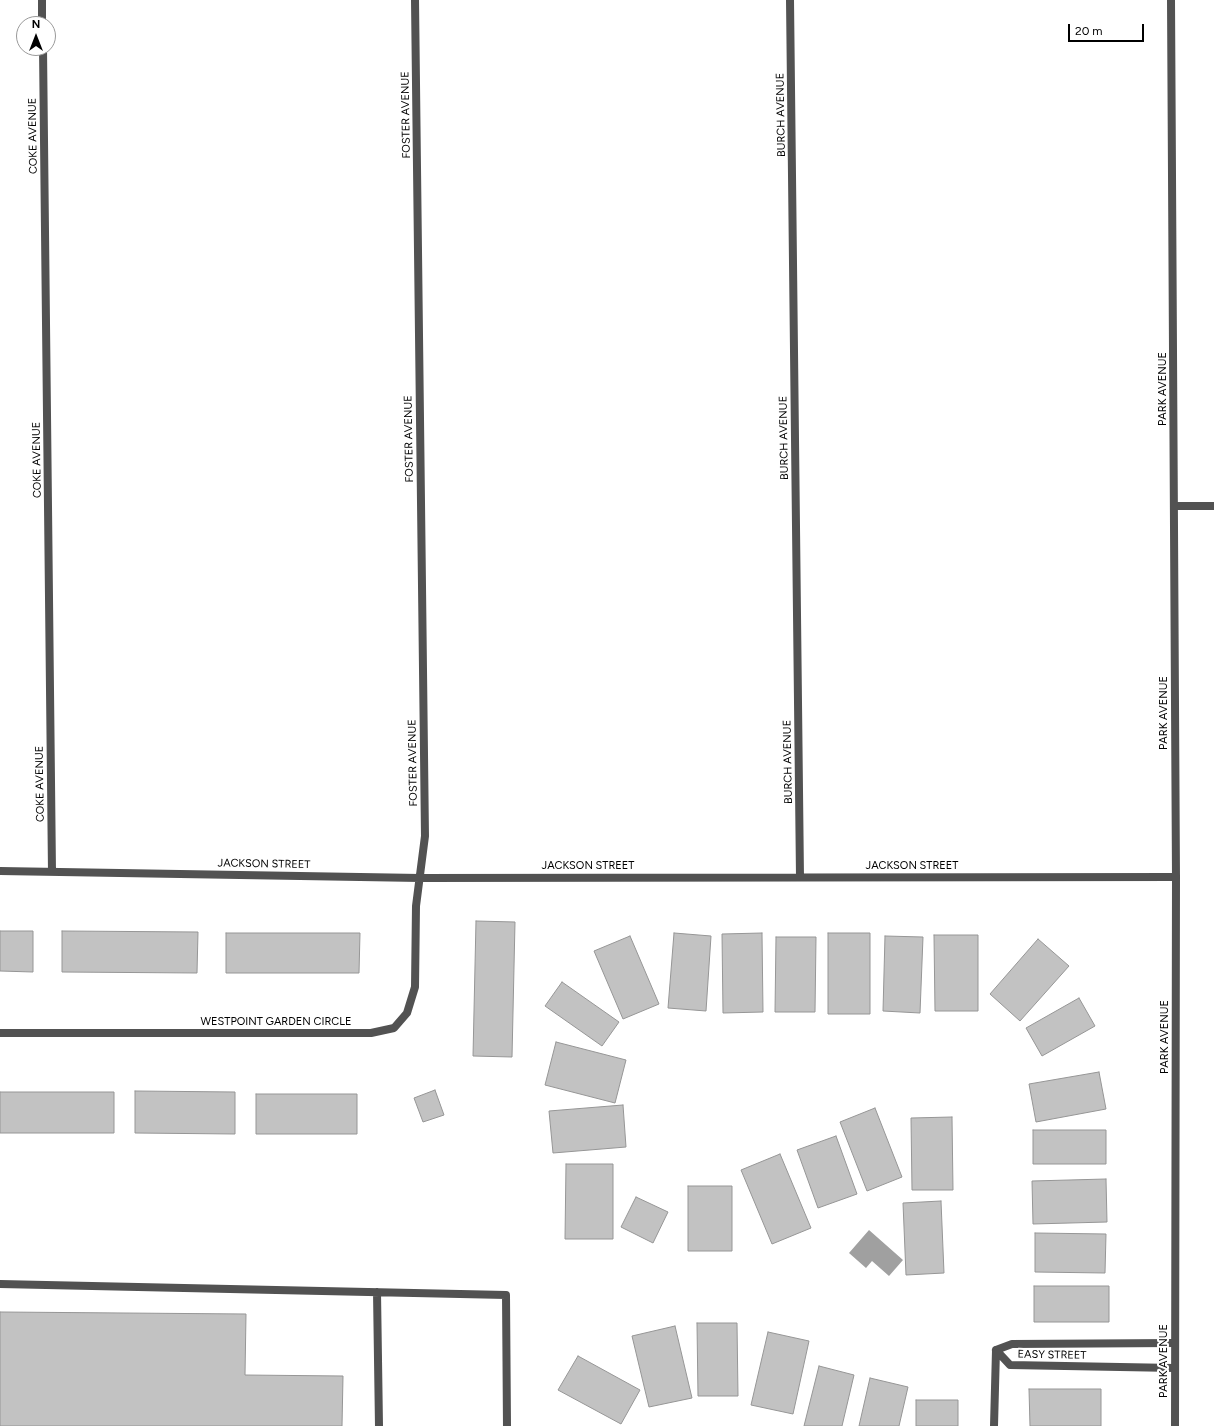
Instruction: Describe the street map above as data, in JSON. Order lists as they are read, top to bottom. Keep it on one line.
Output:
{"streets":{"street":["FOSTER AVENUE","BURCH AVENUE","COKE AVENUE","PARK AVENUE","JACKSON STREET","WESTPOINT GARDEN CIRCLE","EASY STREET"]},"crossings":[["FOSTER AVENUE","JACKSON STREET"],["FOSTER AVENUE","WESTPOINT GARDEN CIRCLE"],["BURCH AVENUE","JACKSON STREET"],["COKE AVENUE","JACKSON STREET"],["PARK AVENUE","JACKSON STREET"],["PARK AVENUE","EASY STREET"],["JACKSON STREET","WESTPOINT GARDEN CIRCLE"]],"scale_bar":"20 m","north":"top"}
